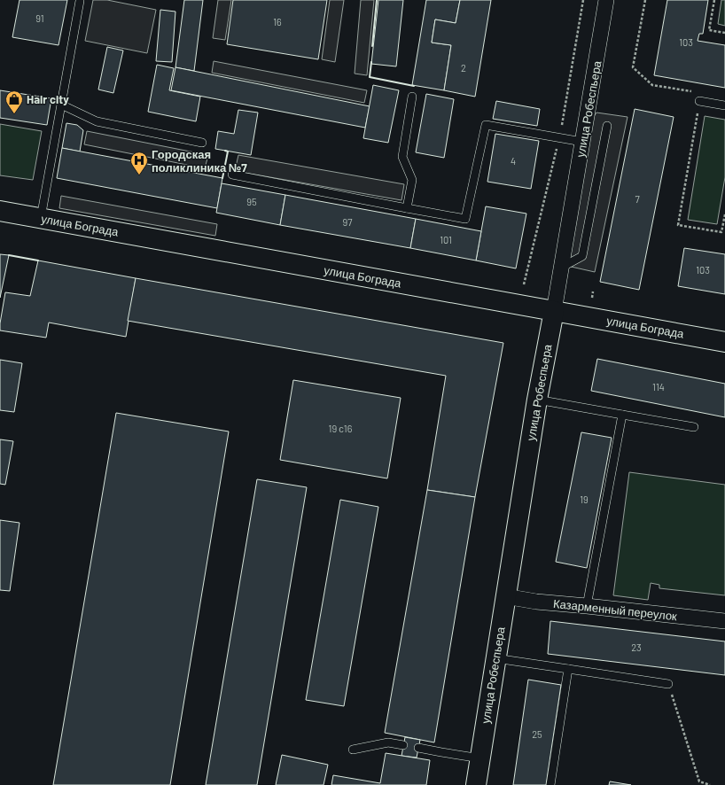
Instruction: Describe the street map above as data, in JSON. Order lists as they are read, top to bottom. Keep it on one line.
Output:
{"streets":{"main road":["улица Робеспьера","улица Бограда"],"street":["Казарменный переулок"]},"crossings":[["улица Робеспьера","улица Бограда"],["улица Робеспьера","Казарменный переулок"]],"places":{"shop":["Hair city"],"hospital":["Городская поликлиника №7"]},"house_numbers":["91","16","103","2","4","7","95","97","101","103","114","19 с16","19","23","25"]}
